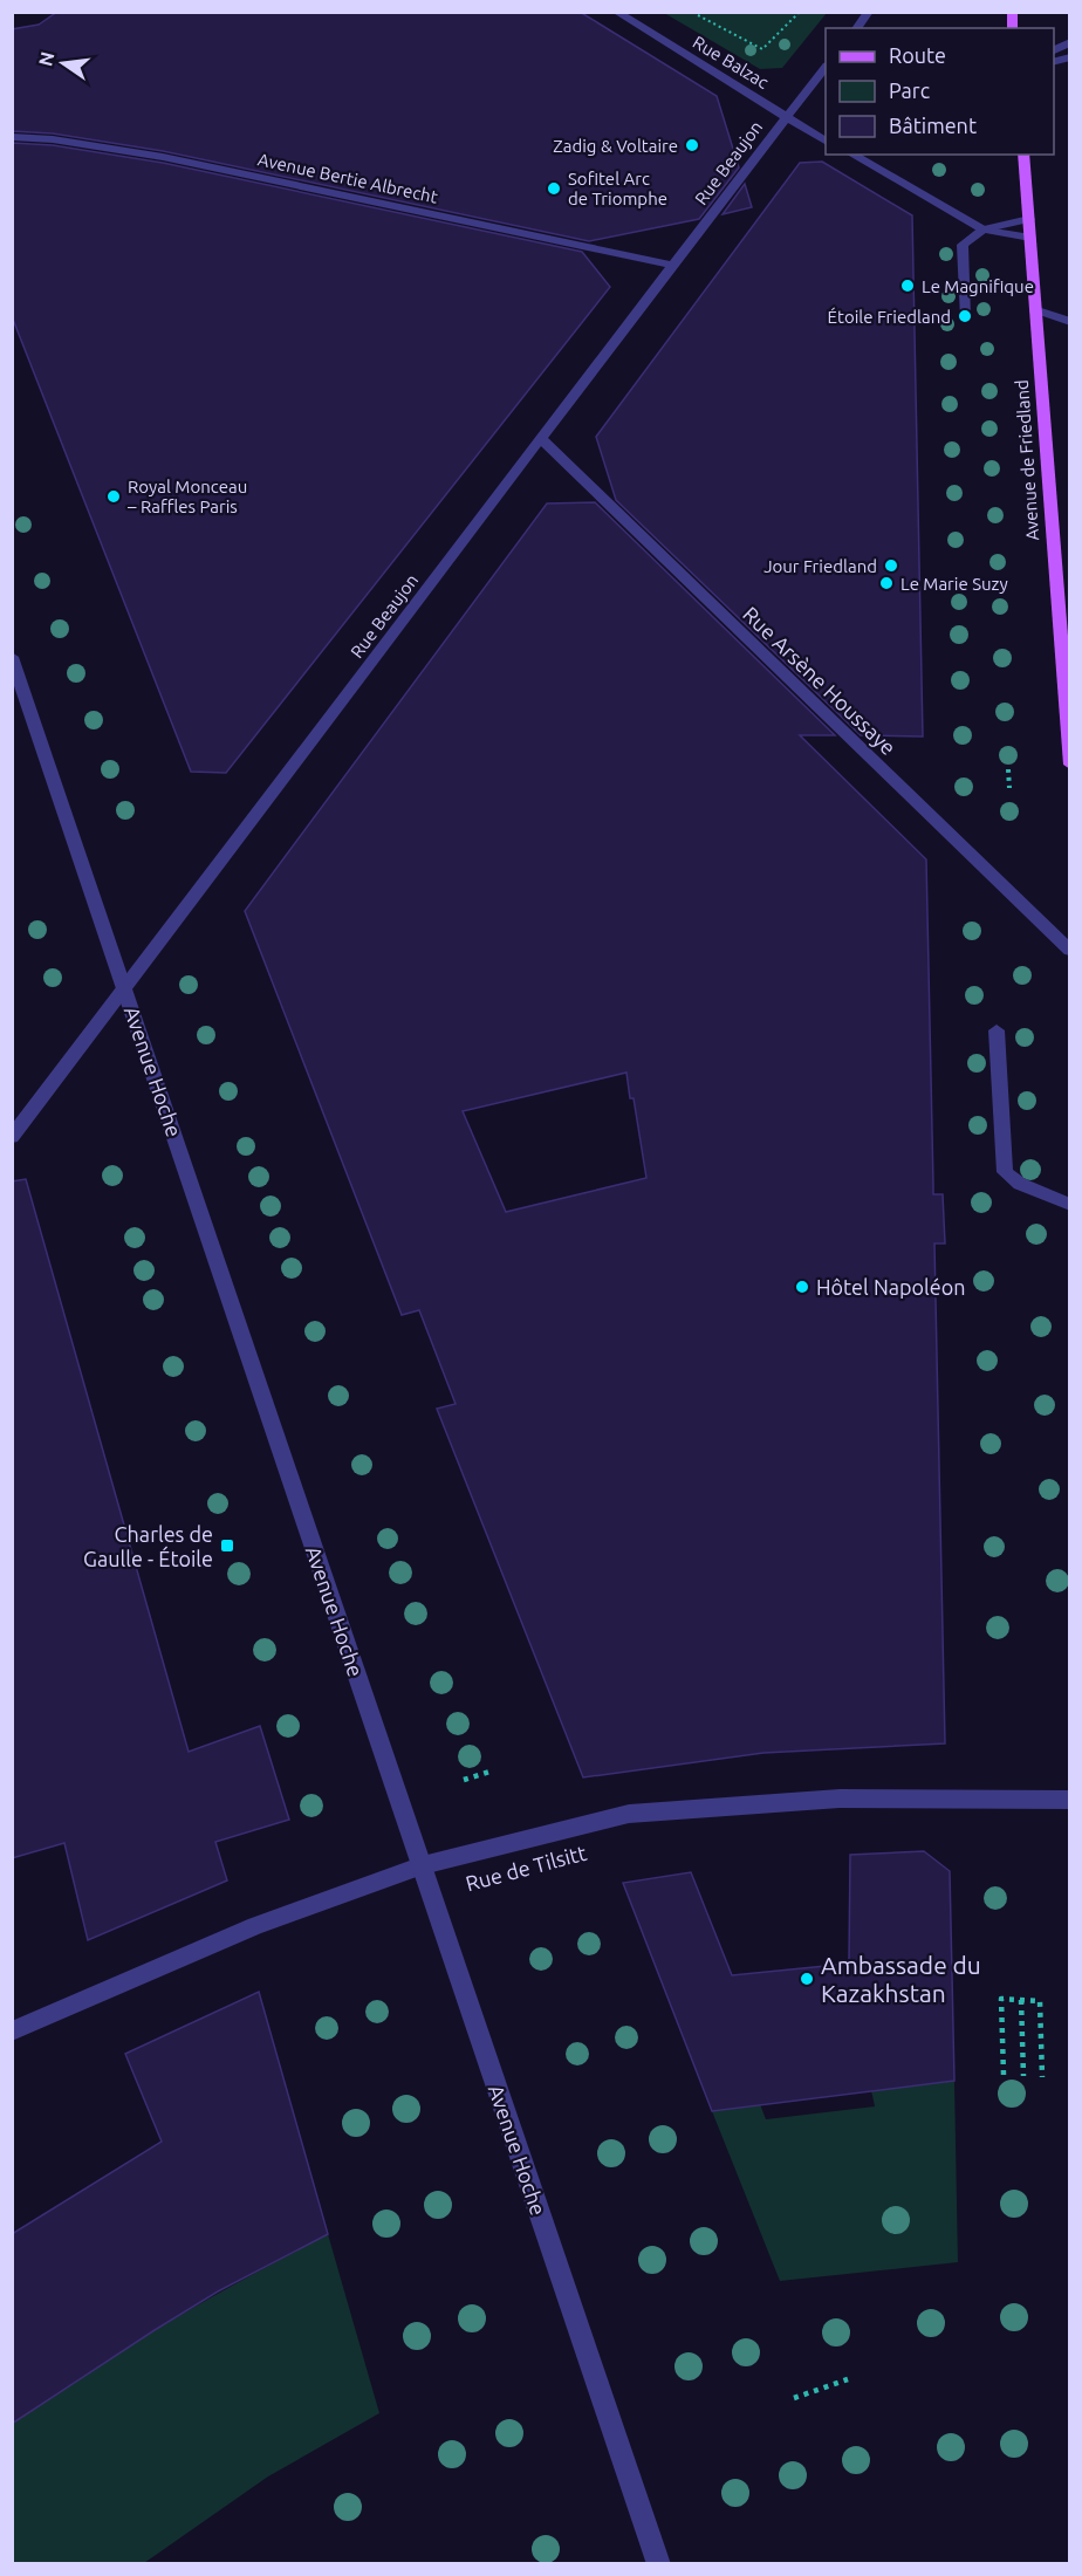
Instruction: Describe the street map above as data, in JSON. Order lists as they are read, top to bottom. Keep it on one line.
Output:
{"streets":{"main road":["Avenue de Friedland"],"street":["Rue Balzac","Rue Beaujon","Avenue Bertie Albrecht","Rue Arsène Houssaye","Avenue Hoche","Rue de Tilsitt"]},"crossings":[["Rue Balzac","Rue Beaujon"],["Rue Beaujon","Avenue Bertie Albrecht"],["Rue Beaujon","Rue Arsène Houssaye"],["Rue Beaujon","Avenue Hoche"],["Avenue Hoche","Rue de Tilsitt"]],"places":{"other":["Zadig & Voltaire","Sofitel Arc de Triomphe","Le Magnifique","Étoile Friedland","Royal Monceau – Raffles Paris","Jour Friedland","Le Marie Suzy","Hôtel Napoléon","Ambassade du Kazakhstan"],"transit":["Charles de Gaulle - Étoile"]},"legend":["Route","Parc","Bâtiment"],"north":"left"}
